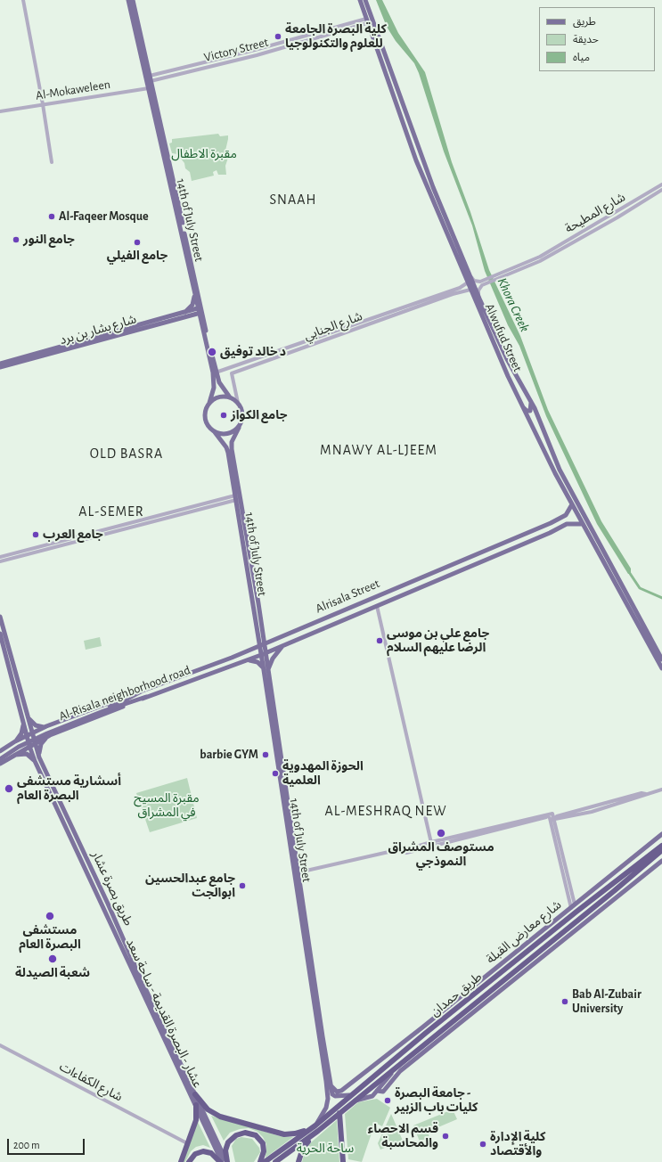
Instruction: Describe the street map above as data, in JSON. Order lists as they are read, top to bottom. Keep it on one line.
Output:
{"streets":{"highway":["طريق حمدان"],"main road":["14th of July Street","شارع بشار بن برد","Alwufud Street","Alrisala Street","Al-Risala neighborhood road","طريق بصرة عشار","شارع معارض القبلة","عشار - البصرة القديمة - ساحة سعد"],"street":["Victory Street","Al-Mokaweleen","شارع المطيحة","شارع الجنابي","شارع الكفاءات"]},"crossings":[["Victory Street","14th of July Street"],["Victory Street","Alwufud Street"],["Al-Mokaweleen","14th of July Street"],["14th of July Street","شارع الجنابي"],["14th of July Street","شارع بشار بن برد"],["14th of July Street","Alrisala Street"],["14th of July Street","Al-Risala neighborhood road"],["14th of July Street","شارع معارض القبلة"],["14th of July Street","طريق حمدان"],["شارع الجنابي","Alwufud Street"],["Alwufud Street","Alrisala Street"],["Alrisala Street","Al-Risala neighborhood road"],["شارع معارض القبلة","طريق حمدان"]],"districts":["SNAAH","MNAWY AL-LJEEM","OLD BASRA","AL-SEMER","AL-MESHRAQ NEW"],"water":["Khora Creek"],"parks":["مقبرة الاطفال","مقبرة المسيح في المشراق","ساحة الحرية"],"places":["كلية البصرة الجامعة للعلوم والتكنولوجيا","Al-Faqeer Mosque","جامع النور","جامع الفيلي","د خالد توفيق","جامع الكواز","جامع العرب","جامع علي بن موسى الرضا عليهم السلام","barbie GYM","الحوزة المهدوية العلمية","أسشارية مستشفى البصرة العام","مستوصف المشراق النموذجي","جامع عبدالحسين ابوالجت","مستشفى البصرة العام","شعبة الصيدلة","Bab Al-Zubair University","جامعة البصرة - كليات باب الزبير","قسم الاحصاء والمحاسبة","كلية الإدارة والأقتصاد"],"legend":["طريق","حديقة","مياه"],"scale_bar":"200 m"}
